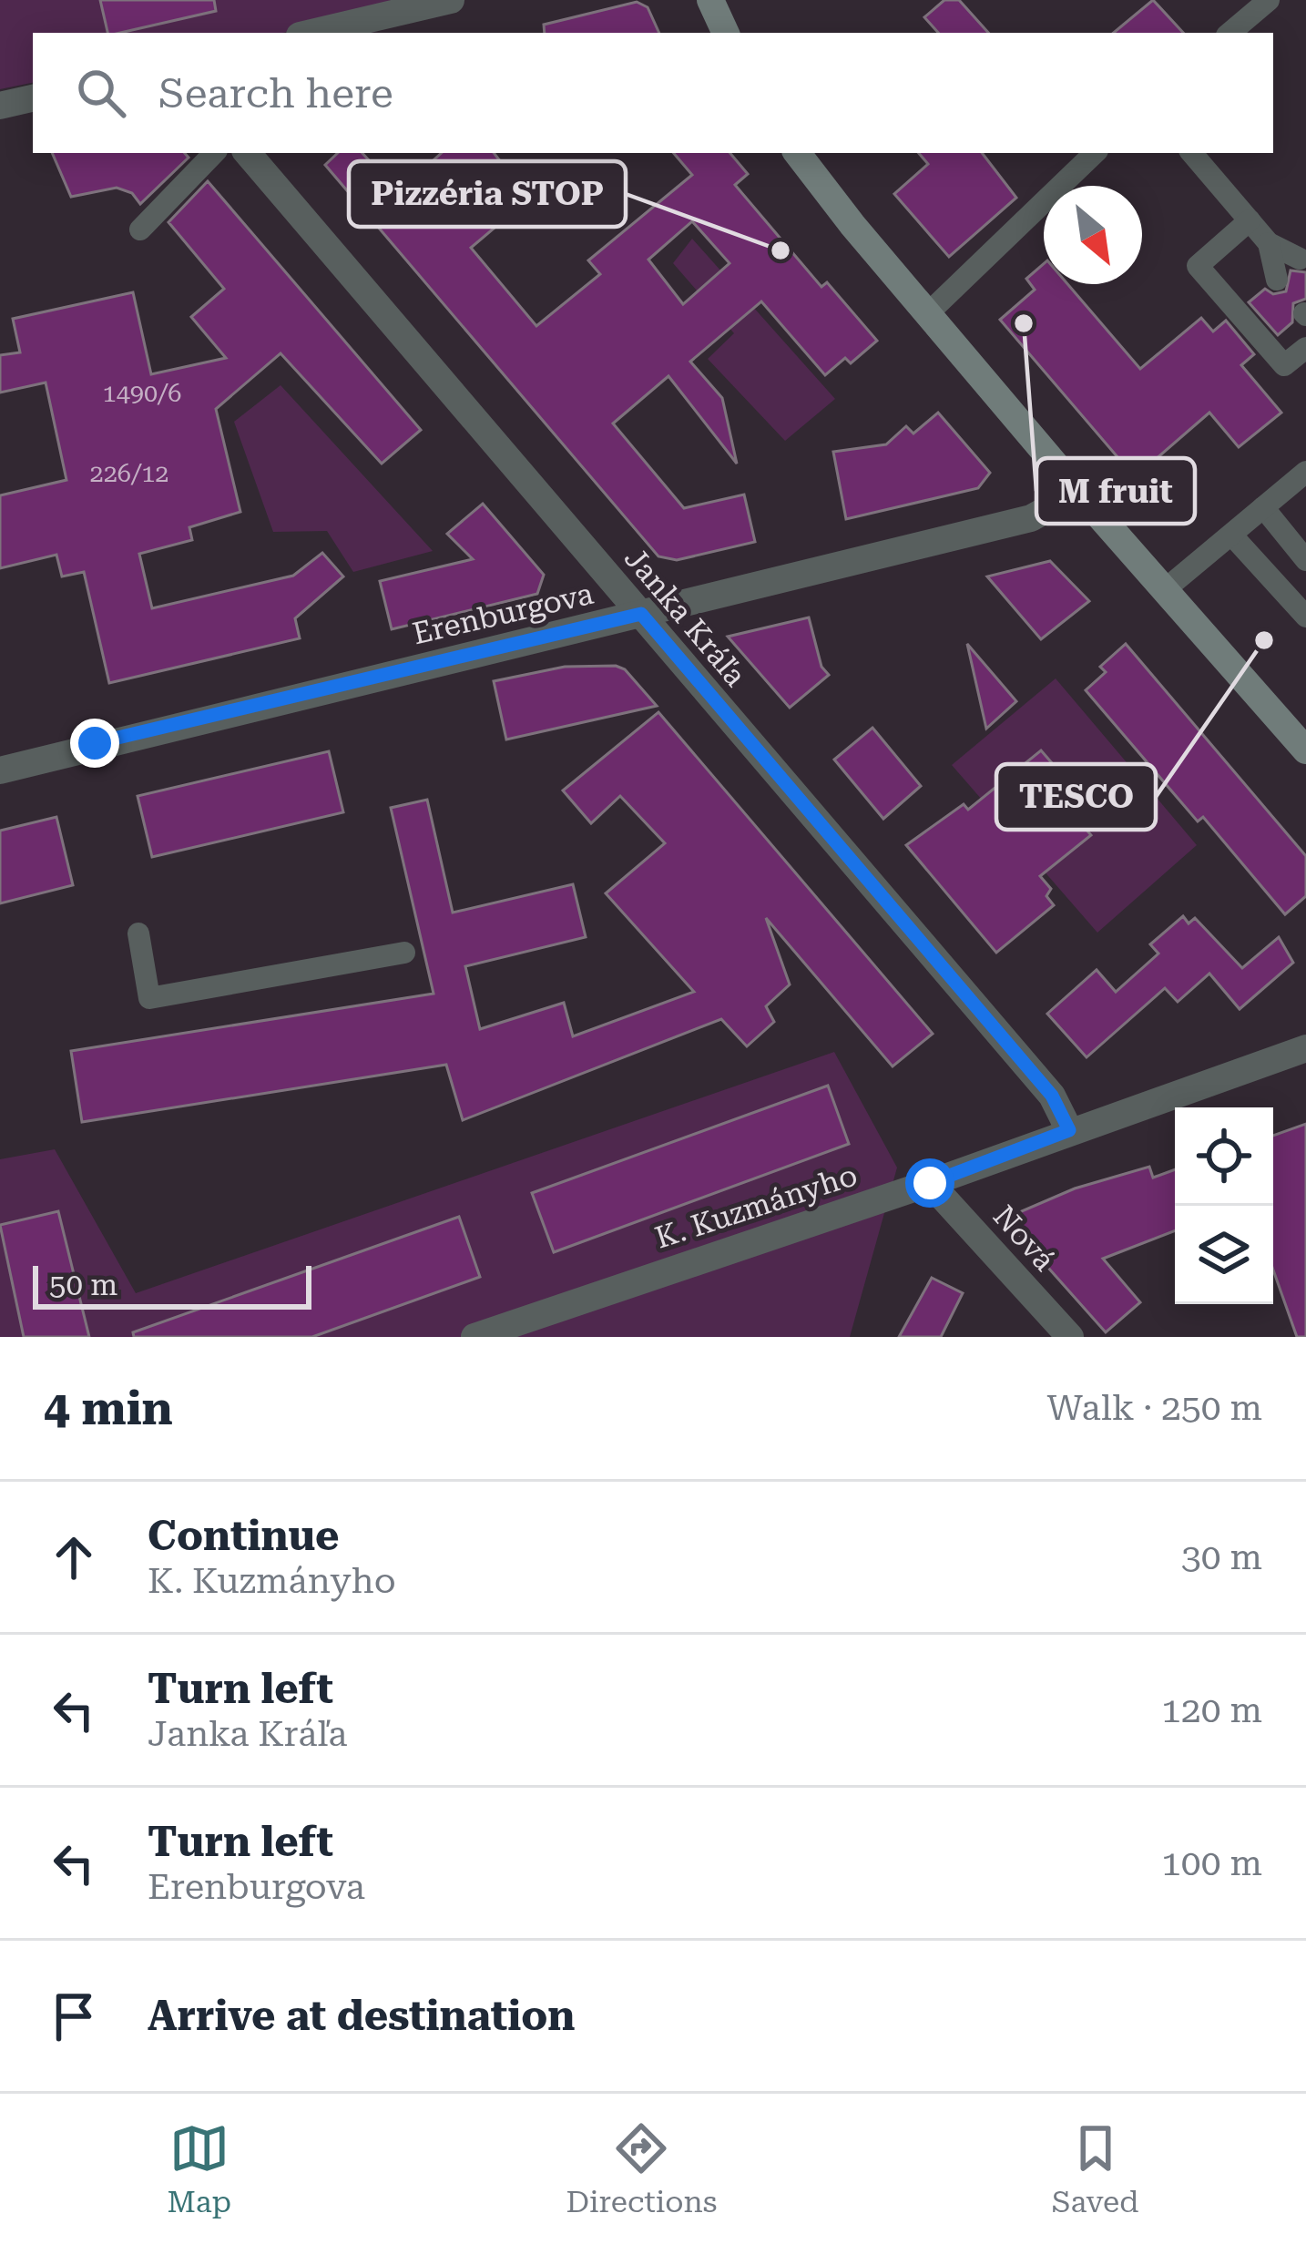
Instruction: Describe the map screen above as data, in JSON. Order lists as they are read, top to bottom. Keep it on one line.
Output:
{"streets":{"street":["Erenburgova","Janka Kráľa","K. Kuzmányho","Nová"]},"crossings":[["Erenburgova","Janka Kráľa"],["Janka Kráľa","K. Kuzmányho"],["K. Kuzmányho","Nová"]],"places":["Pizzéria STOP","M fruit","TESCO"],"house_numbers":["1490/6","226/12"],"scale_bar":"50 m","north":"bottom right","page":{"search":"Search here","scale":"50 m","heading":["4 min","Walk · 250 m"],"list":[["Continue","K. Kuzmányho","30 m"],["Turn left","Janka Kráľa","120 m"],["Turn left","Erenburgova","100 m"],"Arrive at destination"],"nav":["Map","Directions","Saved"]}}
